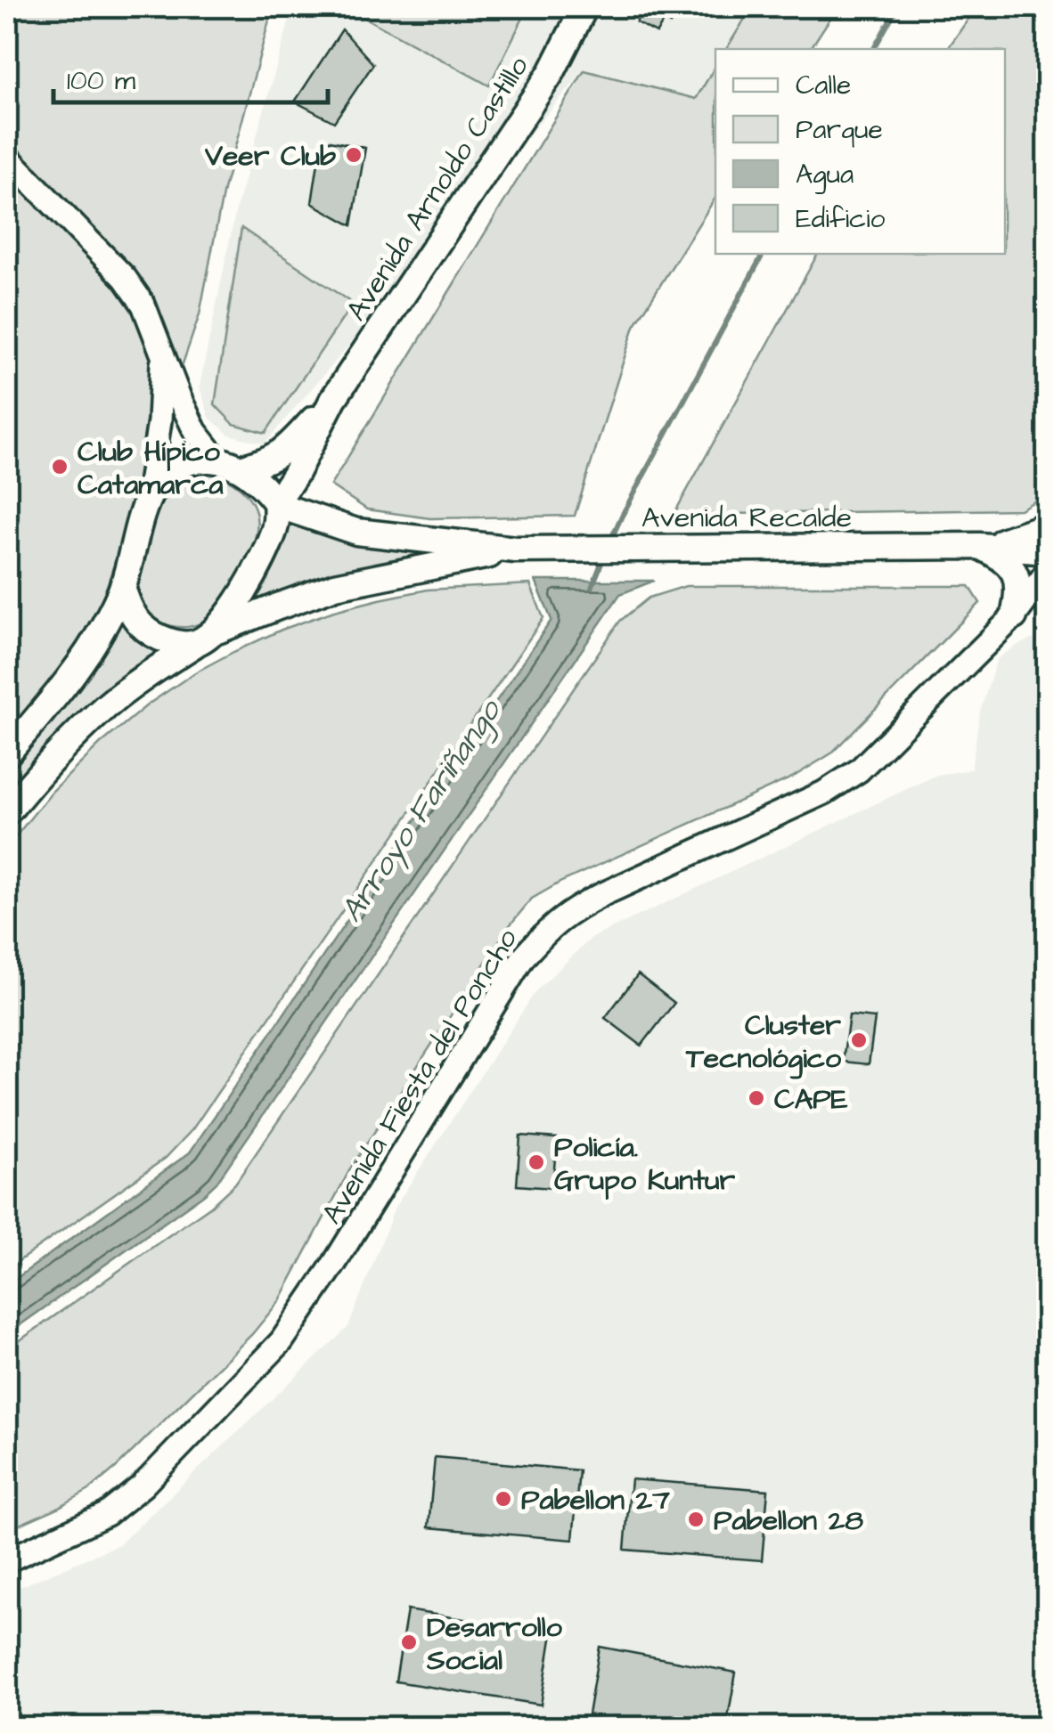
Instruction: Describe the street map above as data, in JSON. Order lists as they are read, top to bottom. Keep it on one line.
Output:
{"streets":{"main road":["Avenida Arnoldo Castillo","Avenida Recalde"],"street":["Avenida Fiesta del Poncho"]},"crossings":[["Avenida Arnoldo Castillo","Avenida Recalde"]],"water":["Arroyo Fariñango"],"places":["Veer Club","Club Hípico Catamarca","Cluster Tecnológico","CAPE","Policía. Grupo Kuntur","Pabellon 27","Pabellon 28","Desarrollo Social"],"legend":["Calle","Parque","Agua","Edificio"],"scale_bar":"100 m"}
